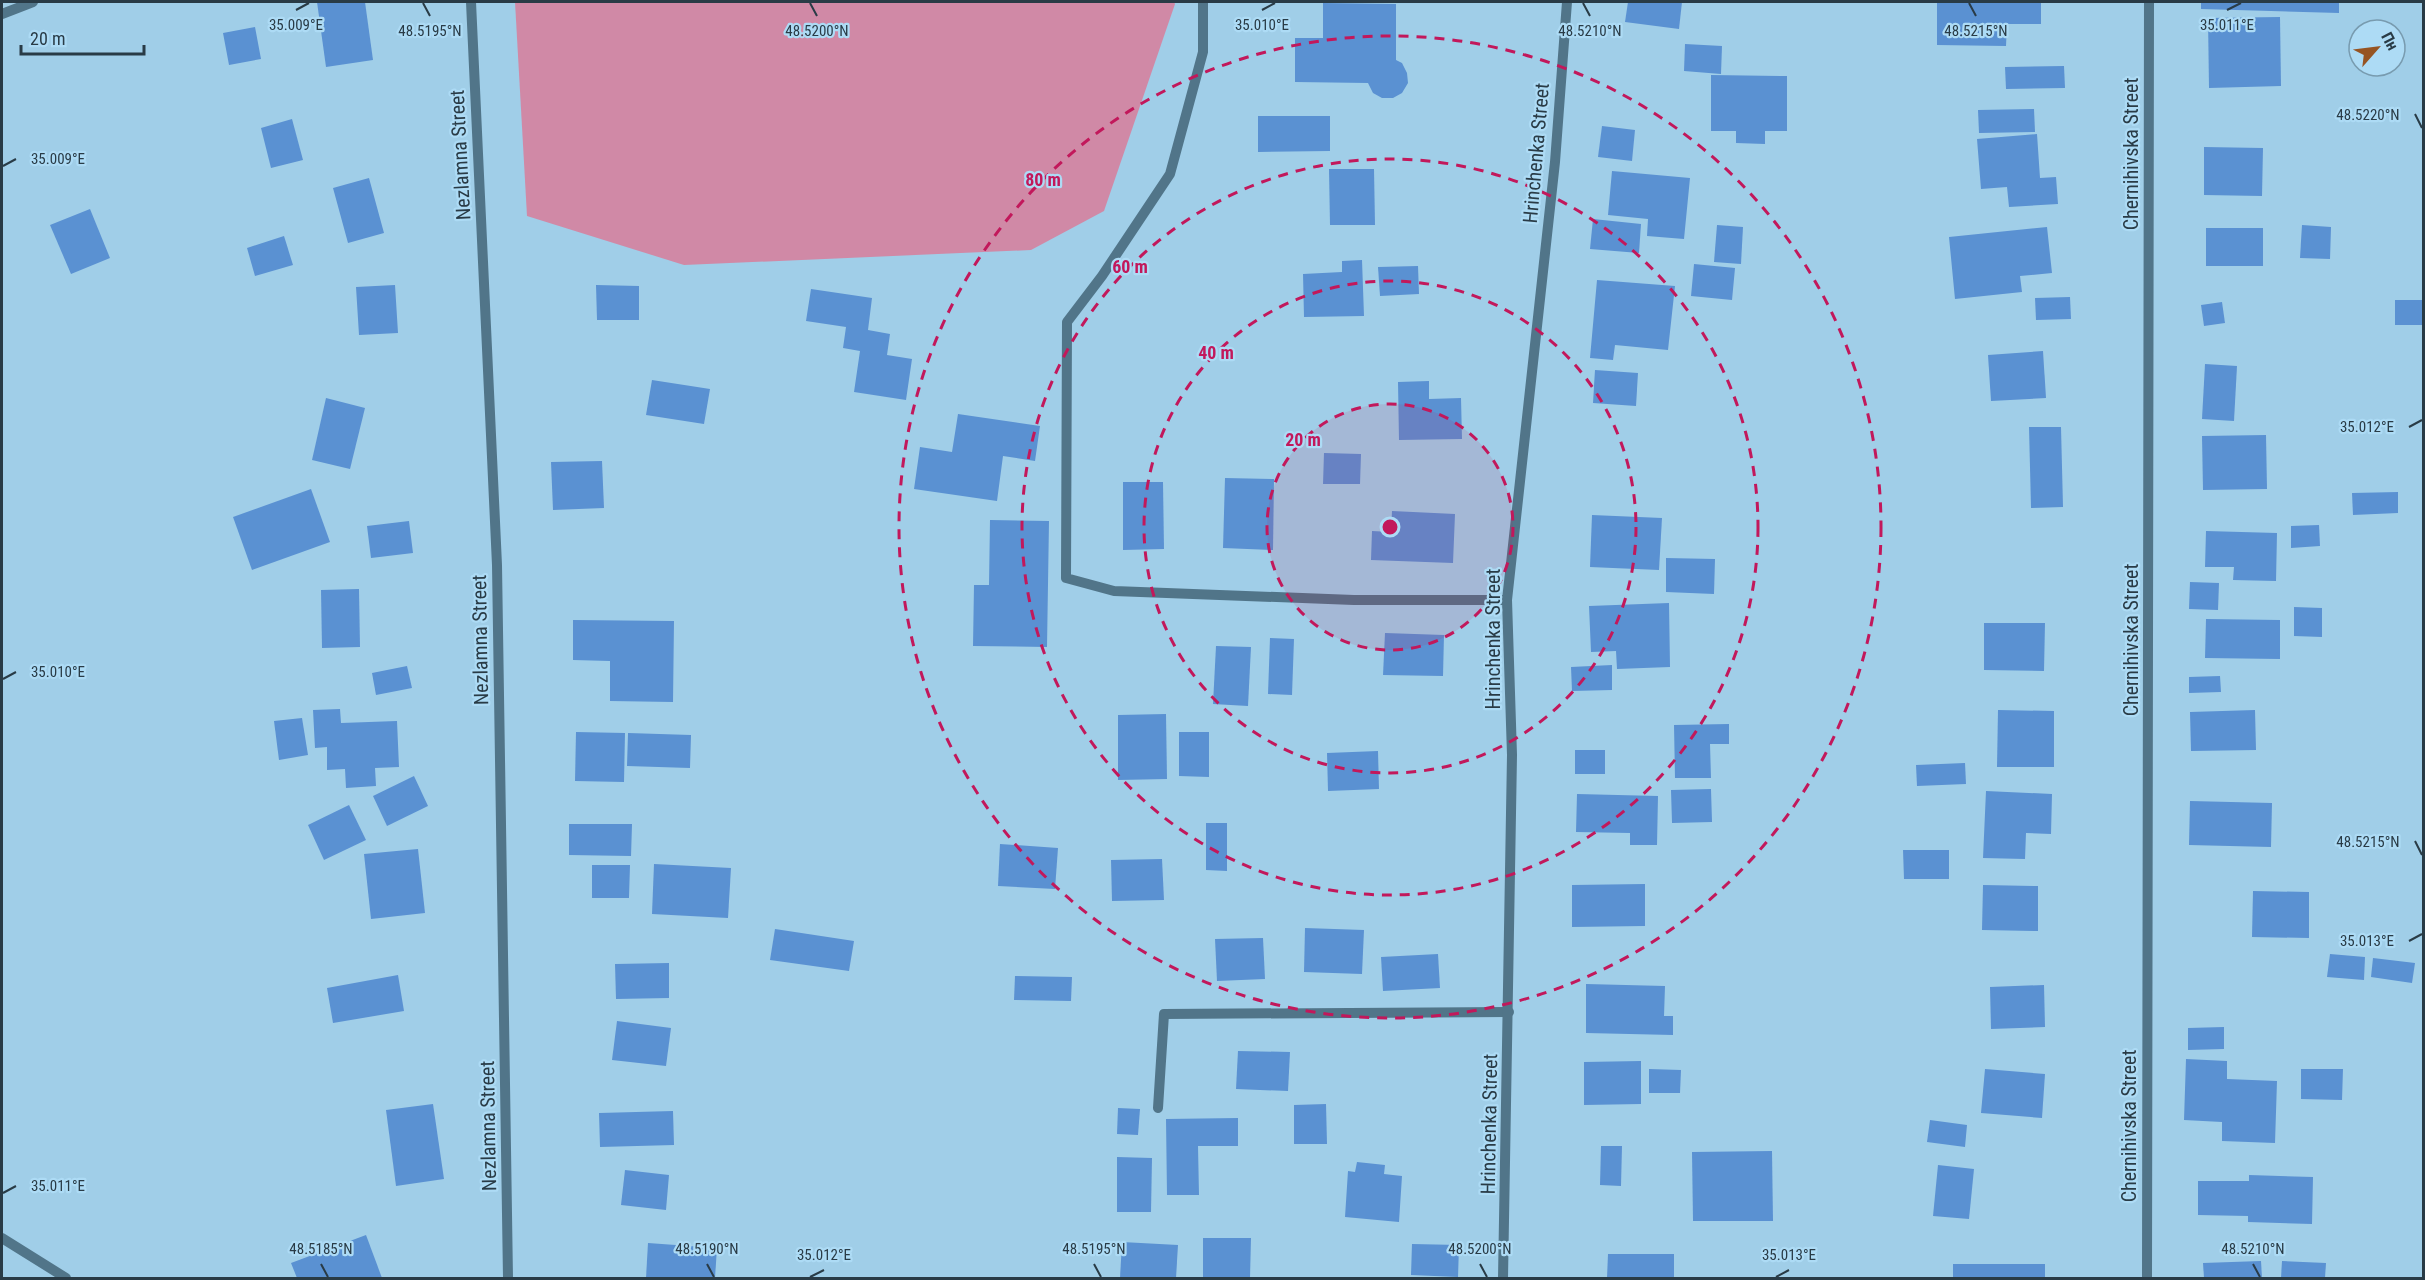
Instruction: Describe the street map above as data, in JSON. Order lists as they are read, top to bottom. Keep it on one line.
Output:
{"streets":{"street":["Hrinchenka Street","Chernihivska Street","Nezlamna Street"]},"scale_bar":"20 m","north":"top right","coordinates":["35.009°E","35.010°E","35.011°E","48.5195°N","48.5200°N","48.5210°N","48.5215°N","48.5220°N","35.012°E","35.013°E","48.5185°N","48.5190°N"],"rings":["80 m","60 m","40 m","20 m"]}
